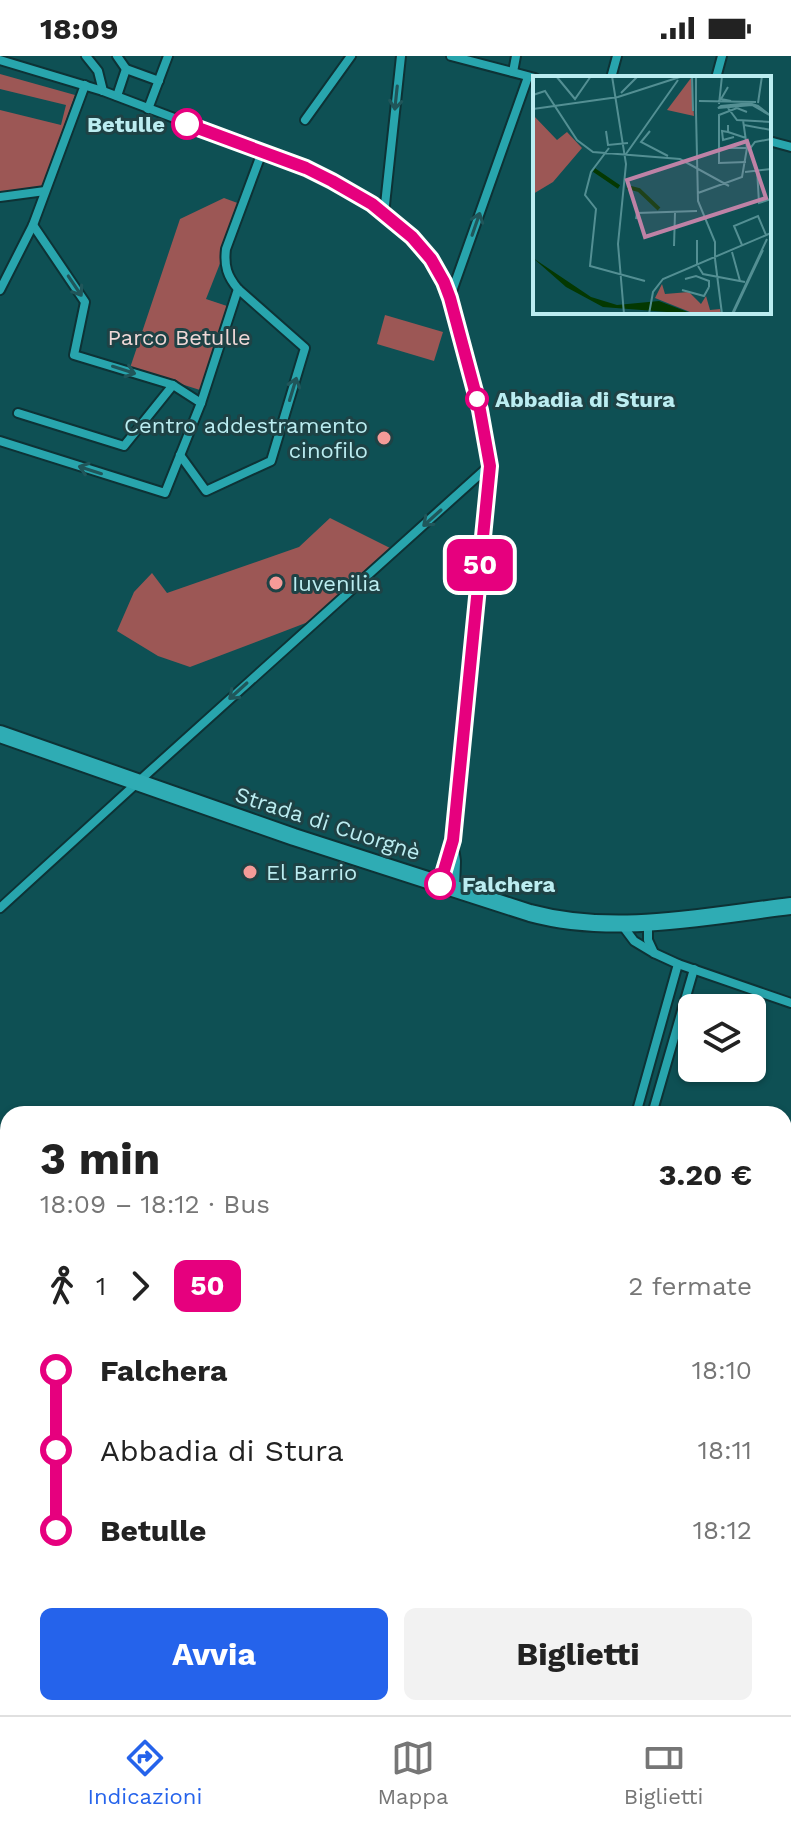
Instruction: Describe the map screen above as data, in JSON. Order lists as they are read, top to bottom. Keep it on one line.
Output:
{"streets":{"main road":["Strada di Cuorgnè"]},"parks":["Parco Betulle"],"places":["Betulle","Abbadia di Stura","Centro addestramento cinofilo","Iuvenilia","El Barrio","Falchera"],"lines":["bus line 50"],"page":{"status":"18:09","on_map":"50","heading":["3 min","18:09 – 18:12 · Bus","3.20 €"],"legs":["1","50","2 fermate"],"list":[{"name":"Falchera","value":"18:10"},{"name":"Abbadia di Stura","value":"18:11"},{"name":"Betulle","value":"18:12"}],"buttons":["Avvia","Biglietti"],"tabs":["Indicazioni","Mappa","Biglietti"]}}
